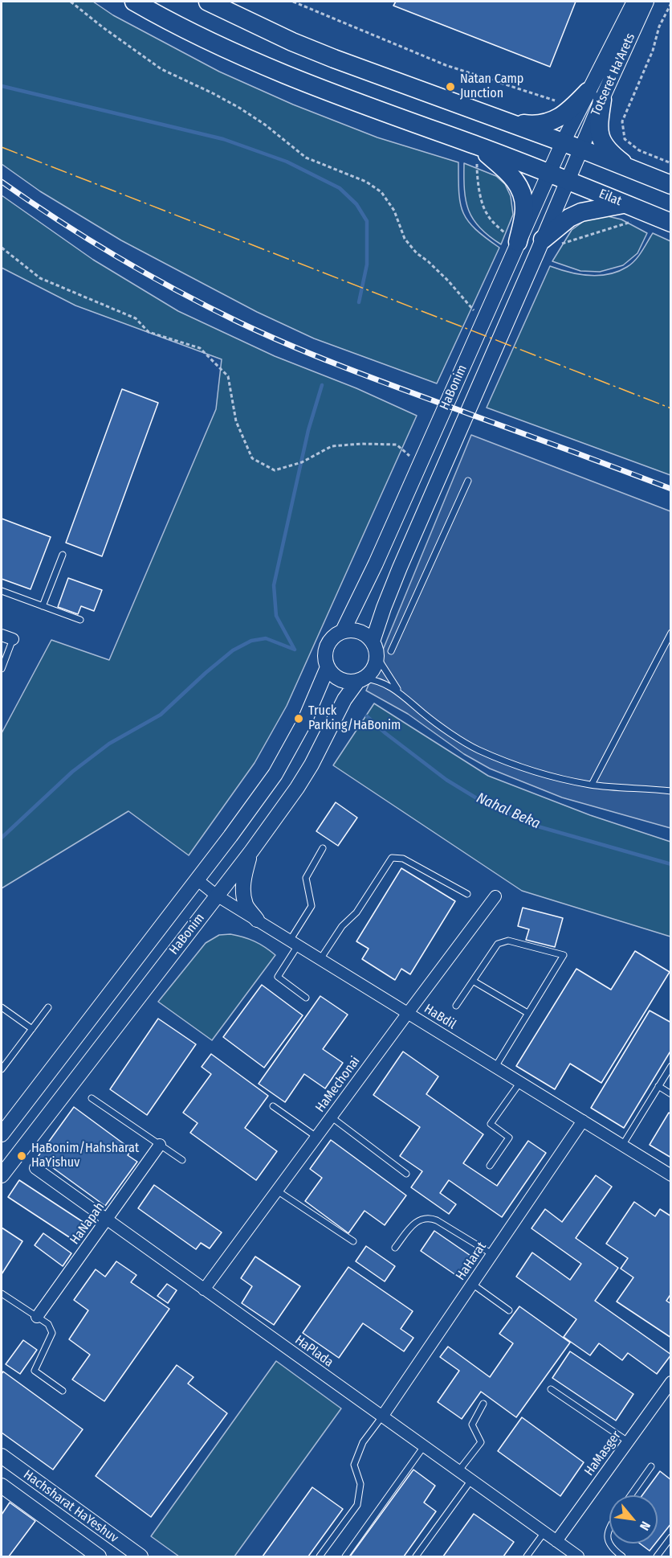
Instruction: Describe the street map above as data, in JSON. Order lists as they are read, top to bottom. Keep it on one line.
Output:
{"streets":{"main road":["Eilat"],"street":["Totseret Ha'Arets","HaBonim","HaBdil","HaMechonai","HaNapah","HaHarat","HaPlada","HaMasger","Hachsharat HaYeshuv"]},"crossings":[["Totseret Ha'Arets","HaBonim"],["Eilat","HaBonim"],["HaBonim","HaBdil"],["HaBdil","HaMechonai"],["HaBdil","HaHarat"],["HaMechonai","HaPlada"],["HaNapah","HaPlada"],["HaHarat","HaPlada"],["HaPlada","HaMasger"]],"water":["Nahal Beka"],"places":["Natan Camp Junction","Truck Parking/HaBonim","HaBonim/Hahsharat HaYishuv"],"north":"bottom right"}
